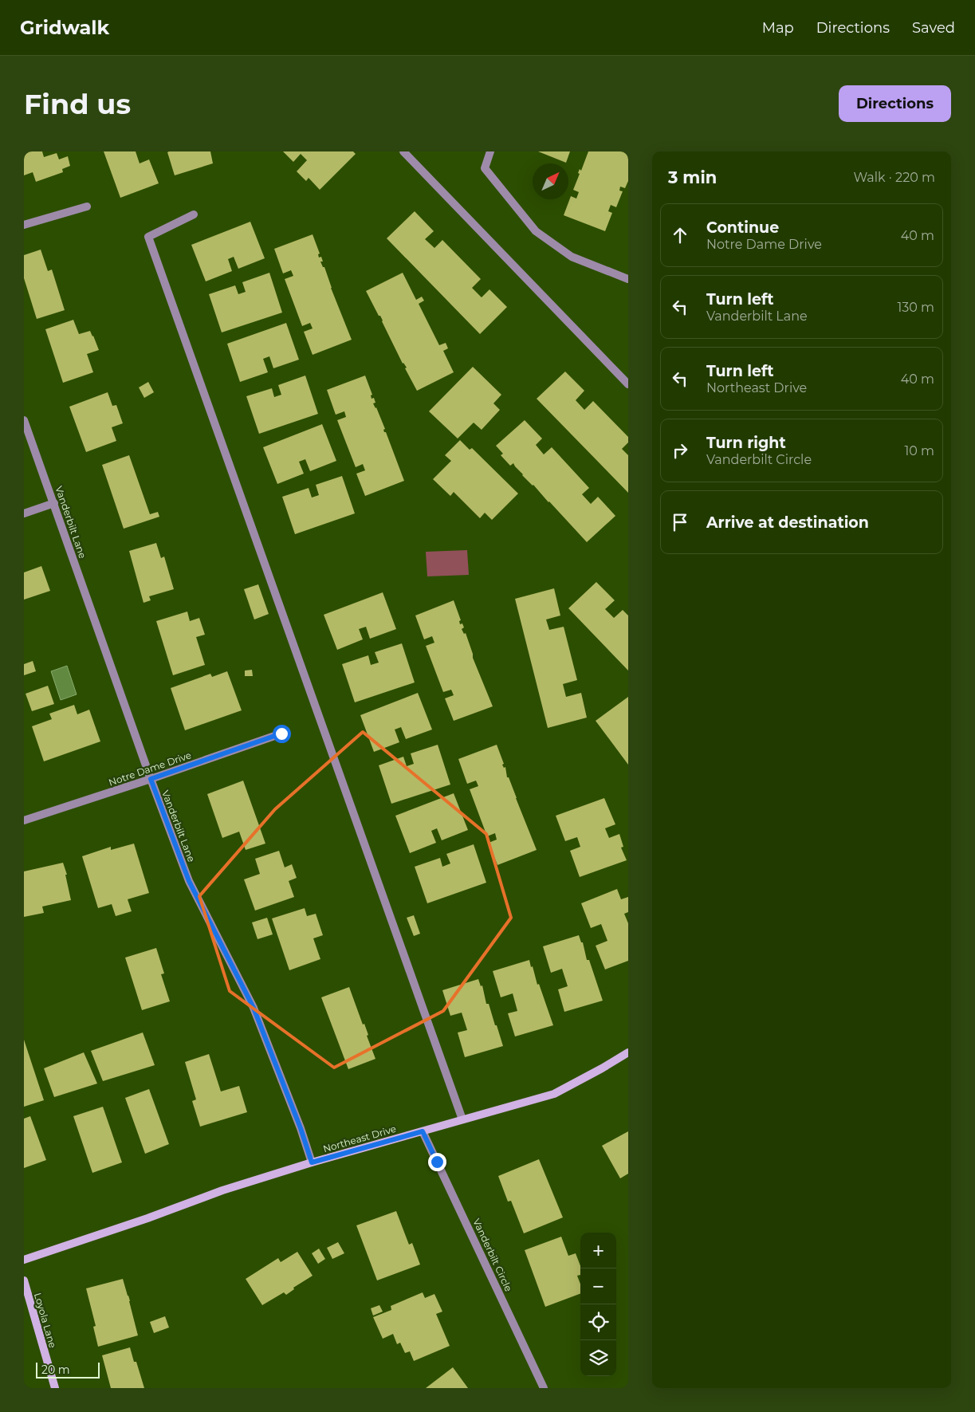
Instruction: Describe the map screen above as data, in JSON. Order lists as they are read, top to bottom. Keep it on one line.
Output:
{"streets":{"street":["Vanderbilt Lane","Notre Dame Drive","Northeast Drive","Vanderbilt Circle","Loyola Lane"]},"crossings":[["Vanderbilt Lane","Notre Dame Drive"],["Vanderbilt Lane","Northeast Drive"],["Northeast Drive","Vanderbilt Circle"]],"scale_bar":"20 m","north":"top right","page":{"header":"Gridwalk","nav":["Map","Directions","Saved"],"buttons":"Directions","title":"Find us","heading":["3 min","Walk · 220 m"],"list":[["Continue","Notre Dame Drive","40 m"],["Turn left","Vanderbilt Lane","130 m"],["Turn left","Northeast Drive","40 m"],["Turn right","Vanderbilt Circle","10 m"],"Arrive at destination"],"map_buttons":["+","−"],"scale":"20 m"}}
